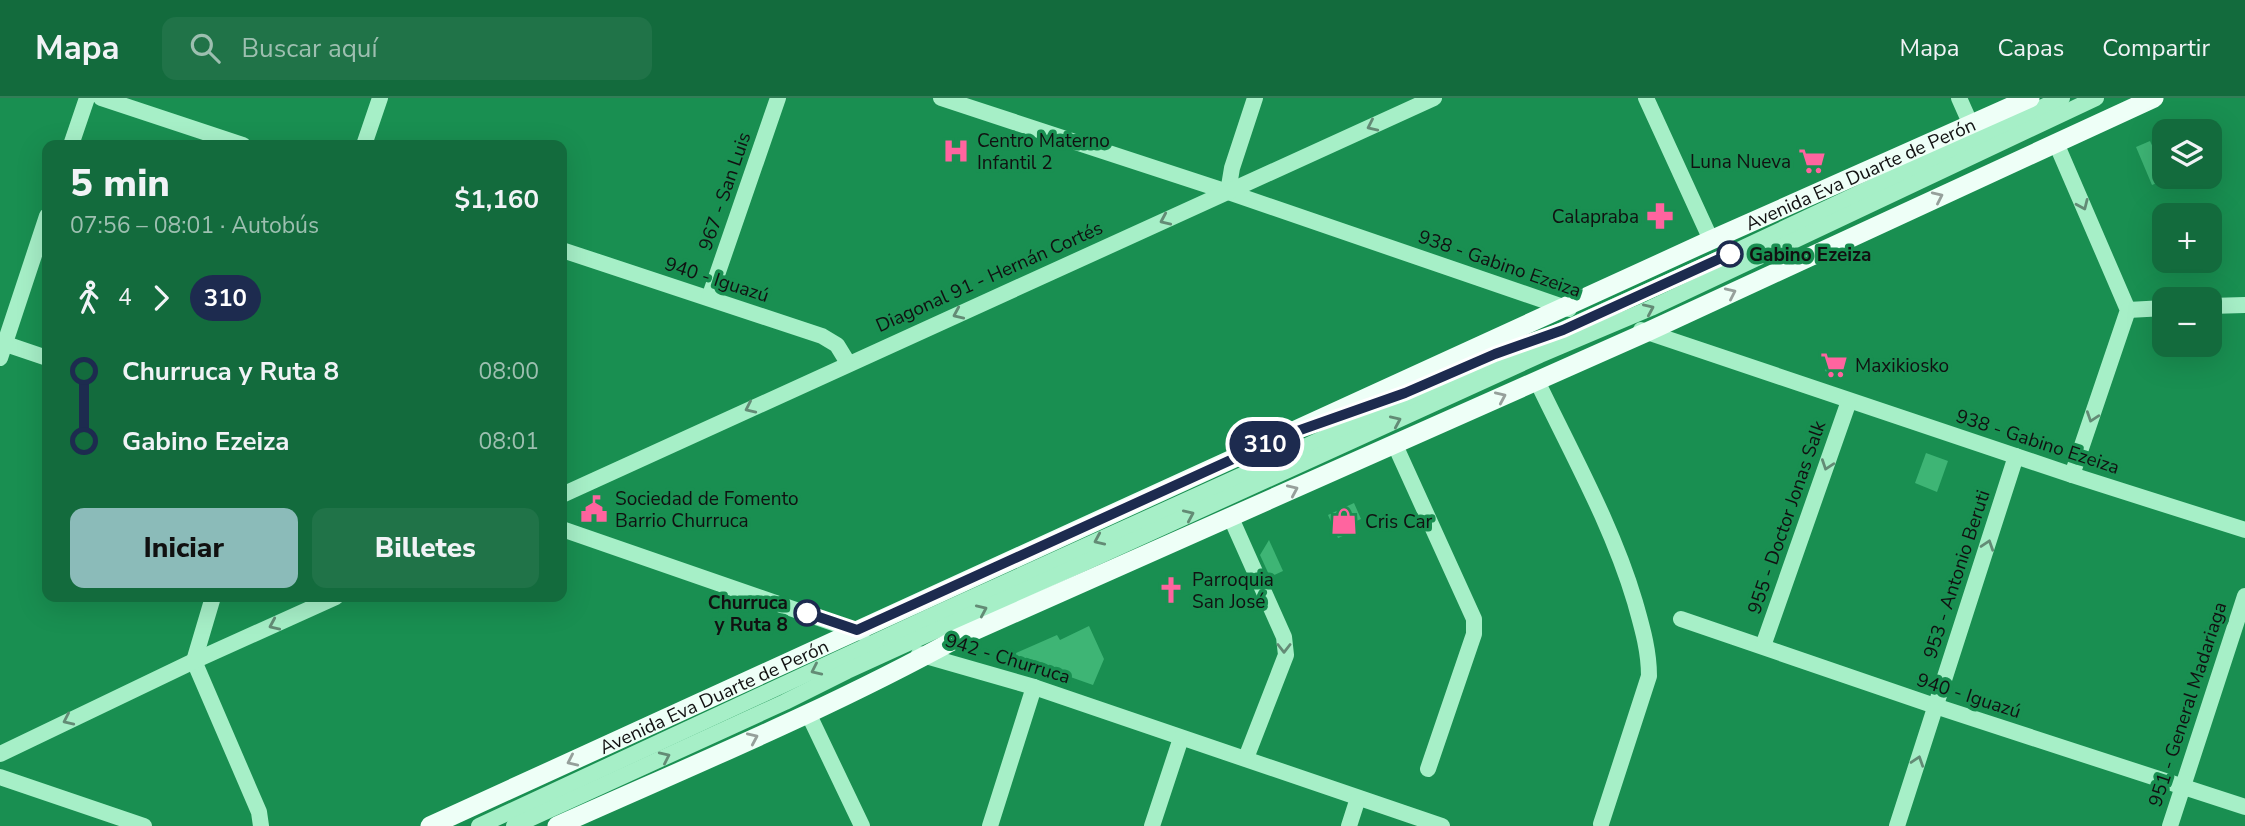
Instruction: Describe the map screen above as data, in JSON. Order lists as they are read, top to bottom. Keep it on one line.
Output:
{"streets":{"main road":["Avenida Eva Duarte de Perón"],"street":["967 - San Luis","938 - Gabino Ezeiza","Diagonal 91 - Hernán Cortés","940 - Iguazú","955 - Doctor Jonas Salk","953 - Antonio Beruti","942 - Churruca","951 - General Madariaga"]},"crossings":[["Avenida Eva Duarte de Perón","938 - Gabino Ezeiza"],["Avenida Eva Duarte de Perón","942 - Churruca"],["967 - San Luis","940 - Iguazú"],["938 - Gabino Ezeiza","Diagonal 91 - Hernán Cortés"],["938 - Gabino Ezeiza","955 - Doctor Jonas Salk"],["938 - Gabino Ezeiza","953 - Antonio Beruti"],["Diagonal 91 - Hernán Cortés","940 - Iguazú"],["940 - Iguazú","955 - Doctor Jonas Salk"],["940 - Iguazú","953 - Antonio Beruti"],["940 - Iguazú","951 - General Madariaga"]],"one_way":["Diagonal 91 - Hernán Cortés","955 - Doctor Jonas Salk","953 - Antonio Beruti"],"places":{"hospital":["Centro Materno Infantil 2"],"supermarket":["Luna Nueva","Maxikiosko"],"pharmacy":["Calapraba"],"other":["Gabino Ezeiza","Churruca y Ruta 8"],"public building":["Sociedad de Fomento Barrio Churruca"],"shop":["Cris Car"],"church":["Parroquia San José"]},"lines":["bus line 310"],"page":{"header":"Mapa","search":"Buscar aquí","nav":["Mapa","Capas","Compartir"],"on_map":"310","map_buttons":["+","−"],"heading":["5 min","07:56 – 08:01 · Autobús","$1,160"],"legs":["4","310"],"list":[{"name":"Churruca y Ruta 8","value":"08:00"},{"name":"Gabino Ezeiza","value":"08:01"}],"buttons":["Iniciar","Billetes"]}}
